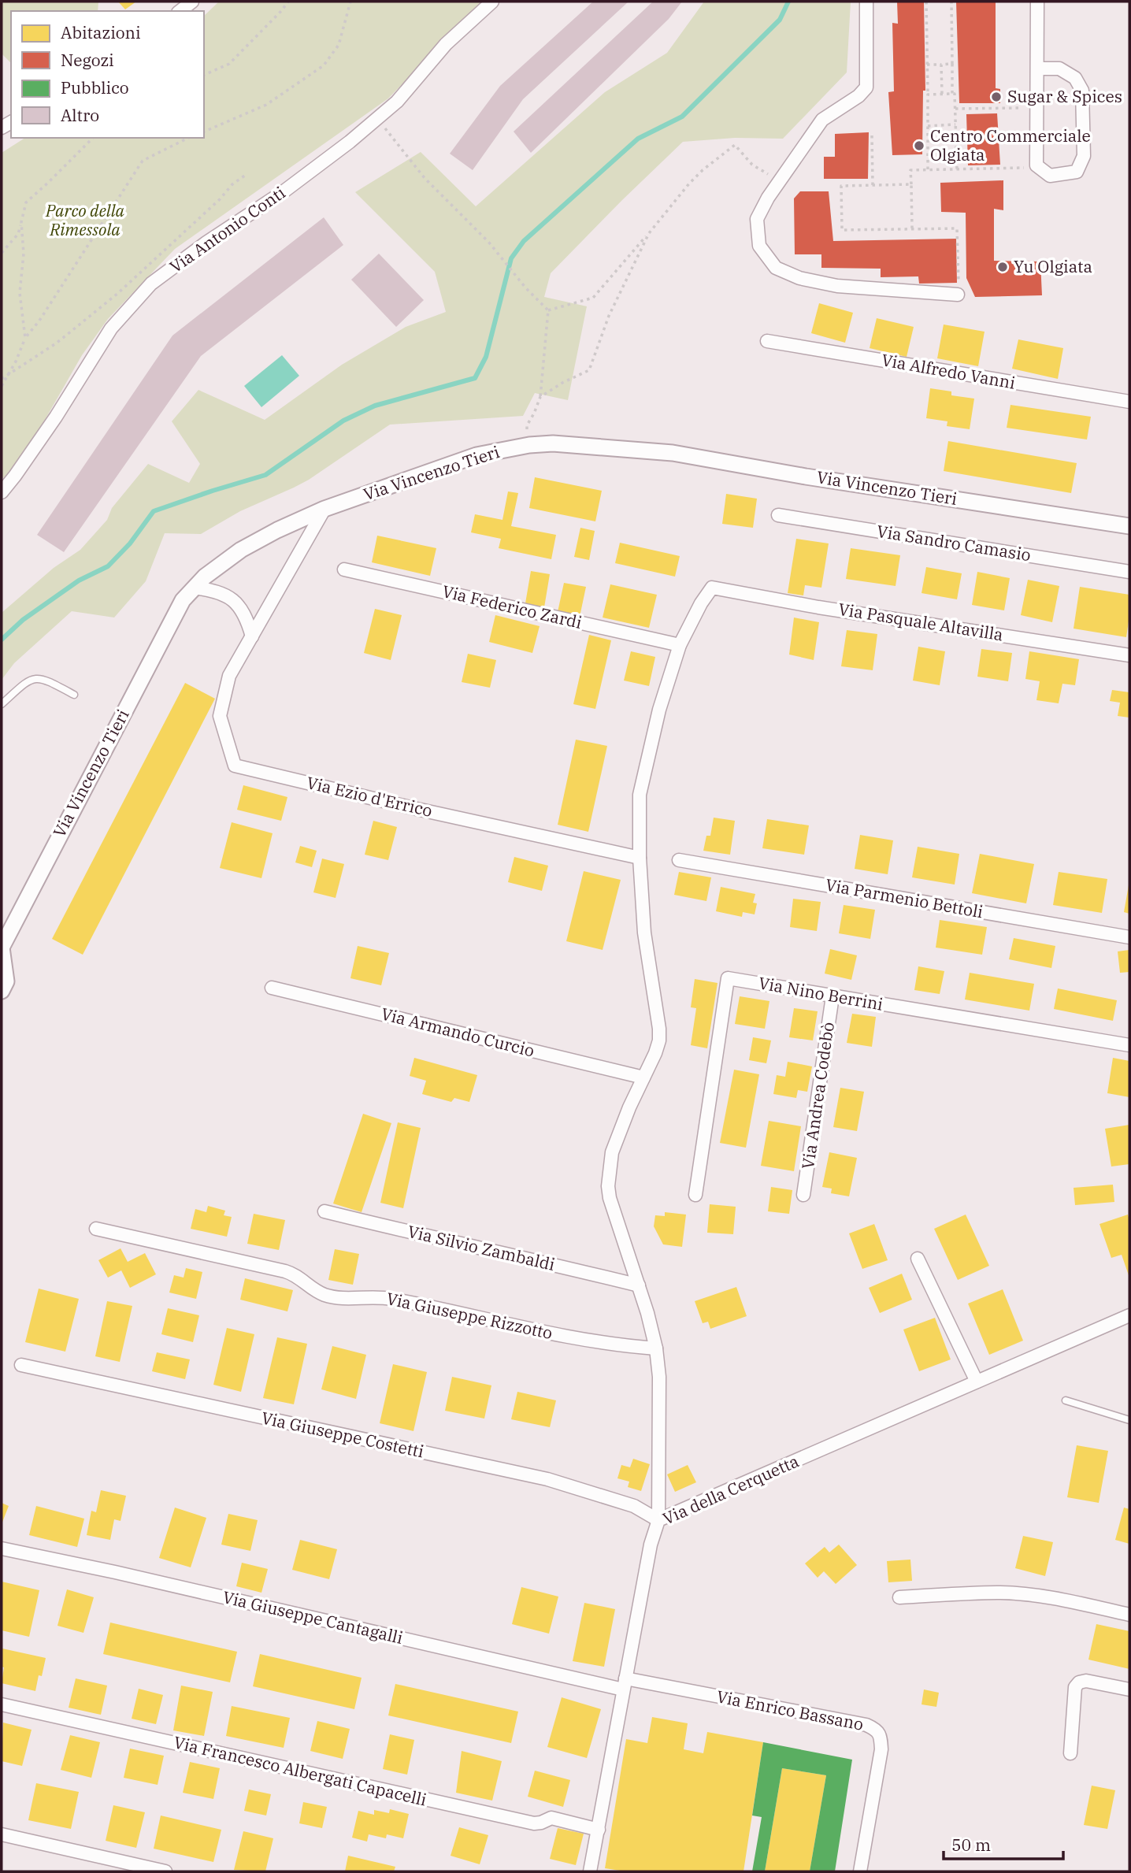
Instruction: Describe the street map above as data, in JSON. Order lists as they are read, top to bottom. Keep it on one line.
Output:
{"streets":{"street":["Via Antonio Conti","Via Alfredo Vanni","Via Vincenzo Tieri","Via Sandro Camasio","Via Federico Zardi","Via Pasquale Altavilla","Via Ezio d'Errico","Via Parmenio Bettoli","Via Nino Berrini","Via Armando Curcio","Via Andrea Codebò","Via Silvio Zambaldi","Via Giuseppe Rizzotto","Via Giuseppe Costetti","Via della Cerquetta","Via Giuseppe Cantagalli","Via Enrico Bassano","Via Francesco Albergati Capacelli"]},"crossings":[["Via Vincenzo Tieri","Via Ezio d'Errico"],["Via Federico Zardi","Via Pasquale Altavilla"],["Via Nino Berrini","Via Andrea Codebò"],["Via Giuseppe Costetti","Via della Cerquetta"],["Via della Cerquetta","Via Giuseppe Cantagalli"],["Via della Cerquetta","Via Enrico Bassano"],["Via della Cerquetta","Via Francesco Albergati Capacelli"],["Via Giuseppe Cantagalli","Via Enrico Bassano"]],"parks":["Parco della Rimessola"],"places":["Sugar & Spices","Centro Commerciale Olgiata","Yu Olgiata"],"legend":["Abitazioni","Negozi","Pubblico","Altro"],"scale_bar":"50 m"}
